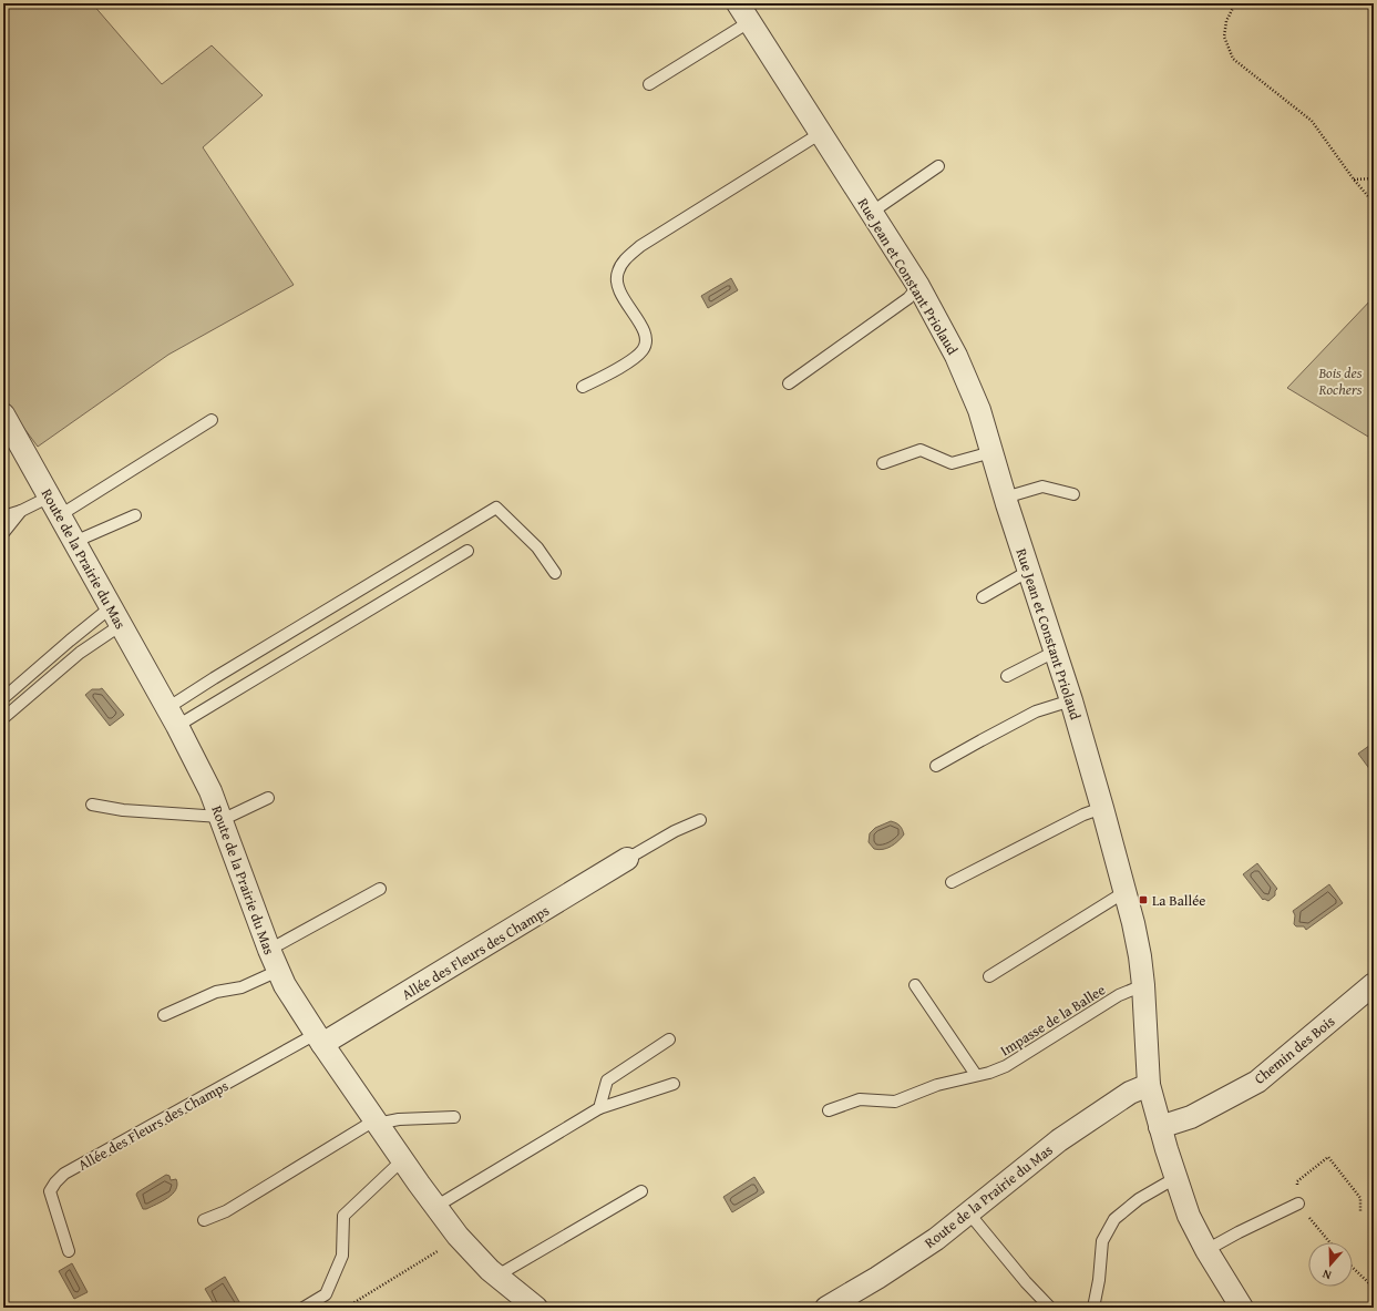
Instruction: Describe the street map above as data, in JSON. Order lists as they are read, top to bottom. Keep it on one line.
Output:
{"streets":{"street":["Rue Jean et Constant Priolaud","Route de la Prairie du Mas","Allée des Fleurs des Champs","Chemin des Bois"],"lane":["Impasse de la Ballee"]},"crossings":[["Rue Jean et Constant Priolaud","Route de la Prairie du Mas"],["Rue Jean et Constant Priolaud","Impasse de la Ballee"],["Rue Jean et Constant Priolaud","Chemin des Bois"],["Route de la Prairie du Mas","Allée des Fleurs des Champs"]],"parks":["Bois des Rochers"],"places":{"transit":["La Ballée"]},"north":"bottom"}
